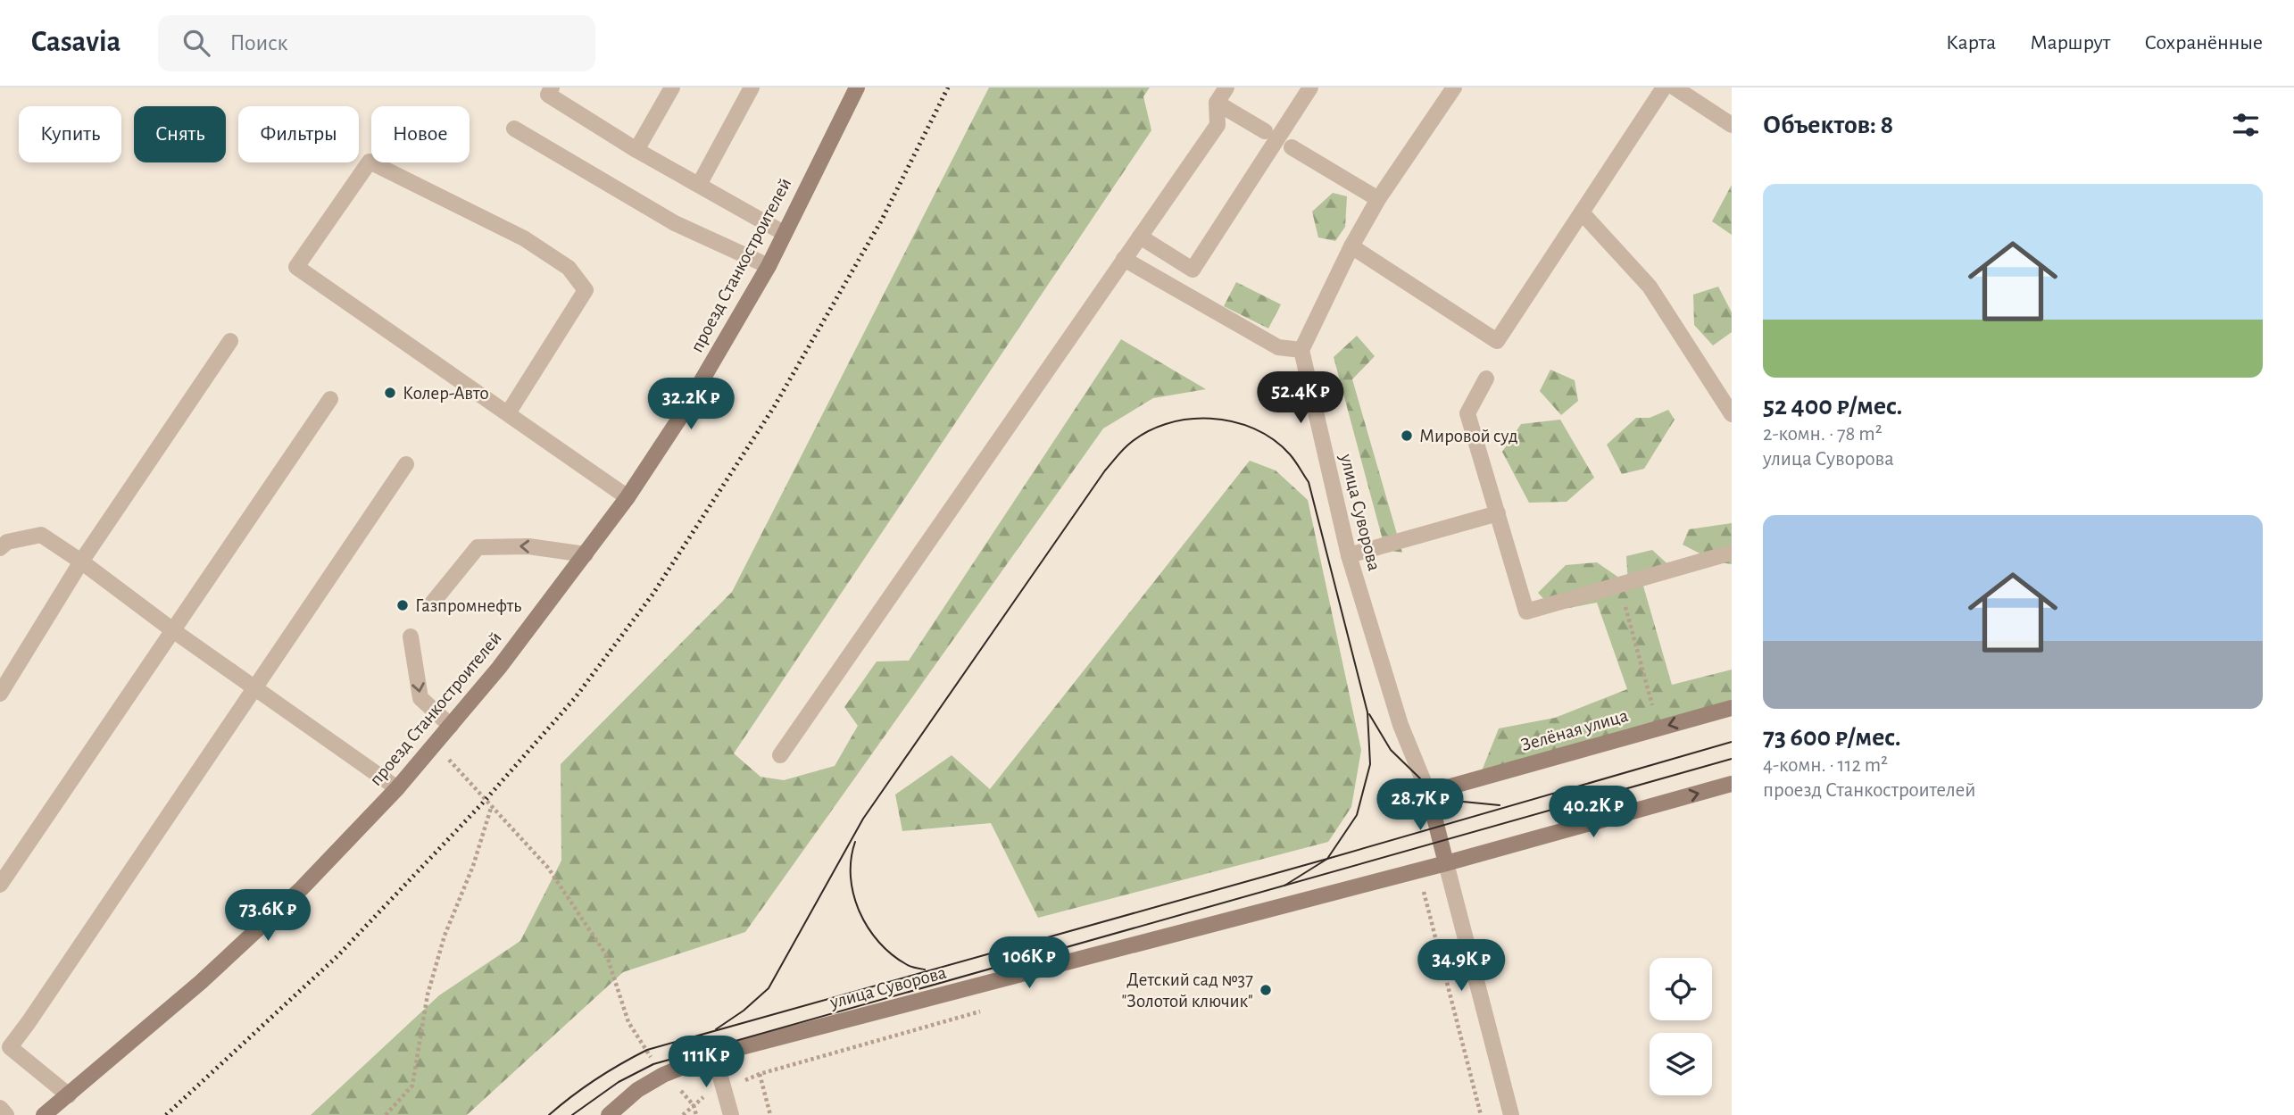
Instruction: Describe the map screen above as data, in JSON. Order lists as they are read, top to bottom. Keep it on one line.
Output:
{"streets":{"street":["проезд Станкостроителей","улица Суворова","Зелёная улица"]},"crossings":[["улица Суворова","Зелёная улица"]],"places":["Колер-Авто","Мировой суд","Газпромнефть","Детский сад №37 \"Золотой ключик\""],"page":{"header":"Casavia","search":"Поиск","nav":["Карта","Маршрут","Сохранённые"],"heading":"Объектов: 8","chip":["Купить","Снять","Фильтры","Новое"],"list":[{"name":"52 400 ₽/мес.","note":"2-комн. · 78 m² · улица Суворова"},{"name":"73 600 ₽/мес.","note":"4-комн. · 112 m² · проезд Станкостроителей"}],"price":["52.4K ₽","32.2K ₽","28.7K ₽","40.2K ₽","73.6K ₽","106K ₽","34.9K ₽","111K ₽"]}}
